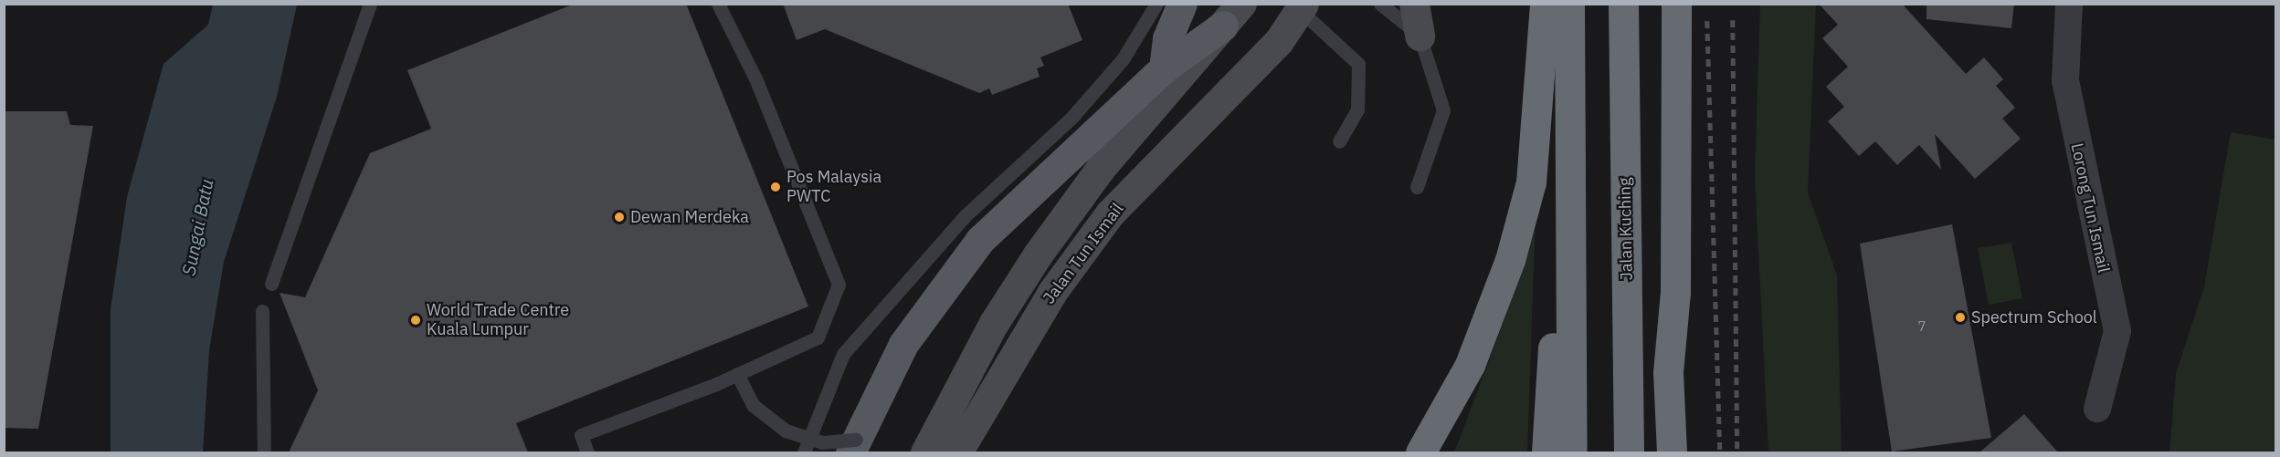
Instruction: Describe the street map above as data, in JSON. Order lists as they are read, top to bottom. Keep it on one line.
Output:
{"streets":{"highway":["Jalan Kuching"],"street":["Lorong Tun Ismail","Jalan Tun Ismail"]},"water":["Sungai Batu"],"places":["Pos Malaysia PWTC","Dewan Merdeka","Spectrum School","World Trade Centre Kuala Lumpur"],"house_numbers":["7"]}
